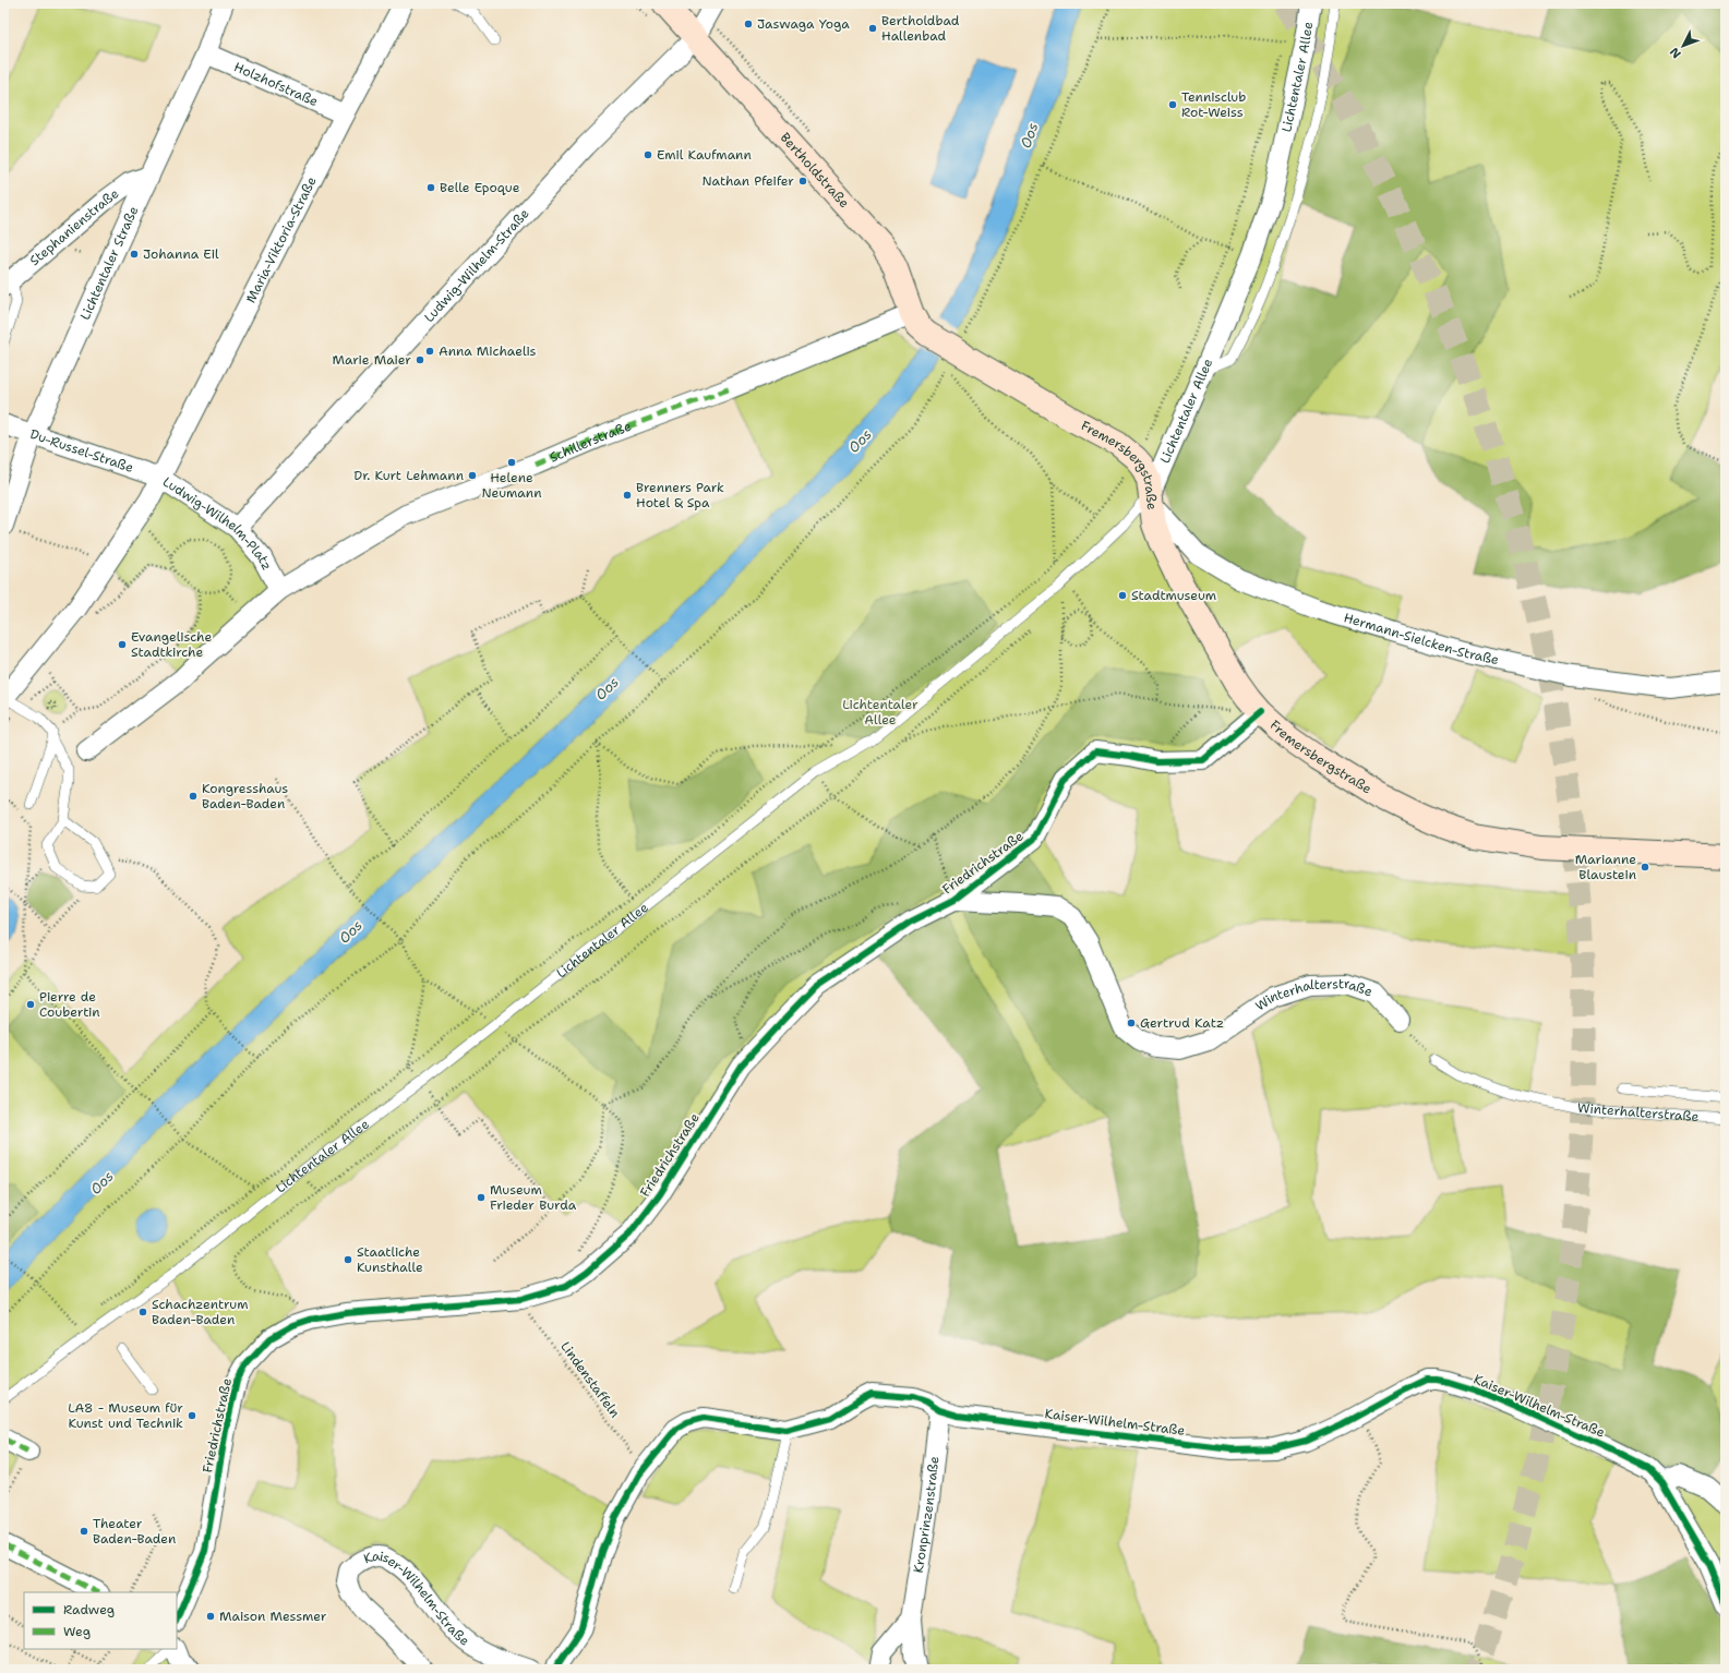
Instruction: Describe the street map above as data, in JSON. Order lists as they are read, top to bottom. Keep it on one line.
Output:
{"streets":{"main road":["Bertholdstraße","Fremersbergstraße"],"street":["Lichtentaler Allee","Holzhofstraße","Stephanienstraße","Maria-Viktoria-Straße","Lichtentaler Straße","Ludwig-Wilhelm-Straße","Schillerstraße","Du-Russel-Straße","Ludwig-Wilhelm-Platz","Hermann-Sielcken-Straße","Friedrichstraße","Winterhalterstraße","Kaiser-Wilhelm-Straße","Kronprinzenstraße"],"path":["Lindenstaffeln"]},"crossings":[["Lichtentaler Allee","Fremersbergstraße"],["Lichtentaler Allee","Hermann-Sielcken-Straße"],["Holzhofstraße","Maria-Viktoria-Straße"],["Holzhofstraße","Lichtentaler Straße"],["Bertholdstraße","Ludwig-Wilhelm-Straße"],["Bertholdstraße","Schillerstraße"],["Bertholdstraße","Fremersbergstraße"],["Stephanienstraße","Lichtentaler Straße"],["Maria-Viktoria-Straße","Du-Russel-Straße"],["Maria-Viktoria-Straße","Ludwig-Wilhelm-Platz"],["Lichtentaler Straße","Du-Russel-Straße"],["Ludwig-Wilhelm-Straße","Ludwig-Wilhelm-Platz"],["Schillerstraße","Ludwig-Wilhelm-Platz"],["Du-Russel-Straße","Ludwig-Wilhelm-Platz"],["Fremersbergstraße","Hermann-Sielcken-Straße"],["Fremersbergstraße","Friedrichstraße"],["Friedrichstraße","Winterhalterstraße"],["Friedrichstraße","Lindenstaffeln"],["Kaiser-Wilhelm-Straße","Kronprinzenstraße"]],"water":["Oos"],"parks":["Lichtentaler Allee"],"places":["Jaswaga Yoga","Bertholdbad Hallenbad","Tennisclub Rot-Weiss","Emil Kaufmann","Nathan Pfeifer","Belle Epoque","Johanna Eil","Anna Michaelis","Marie Maier","Helene Neumann","Dr. Kurt Lehmann","Brenners Park Hotel & Spa","Stadtmuseum","Evangelische Stadtkirche","Kongresshaus Baden-Baden","Marianne Blaustein","Pierre de Coubertin","Gertrud Katz","Museum Frieder Burda","Staatliche Kunsthalle","Schachzentrum Baden-Baden","LA8 - Museum für Kunst und Technik","Theater Baden-Baden","Maison Messmer"],"legend":["Radweg","Weg"],"north":"bottom left"}
